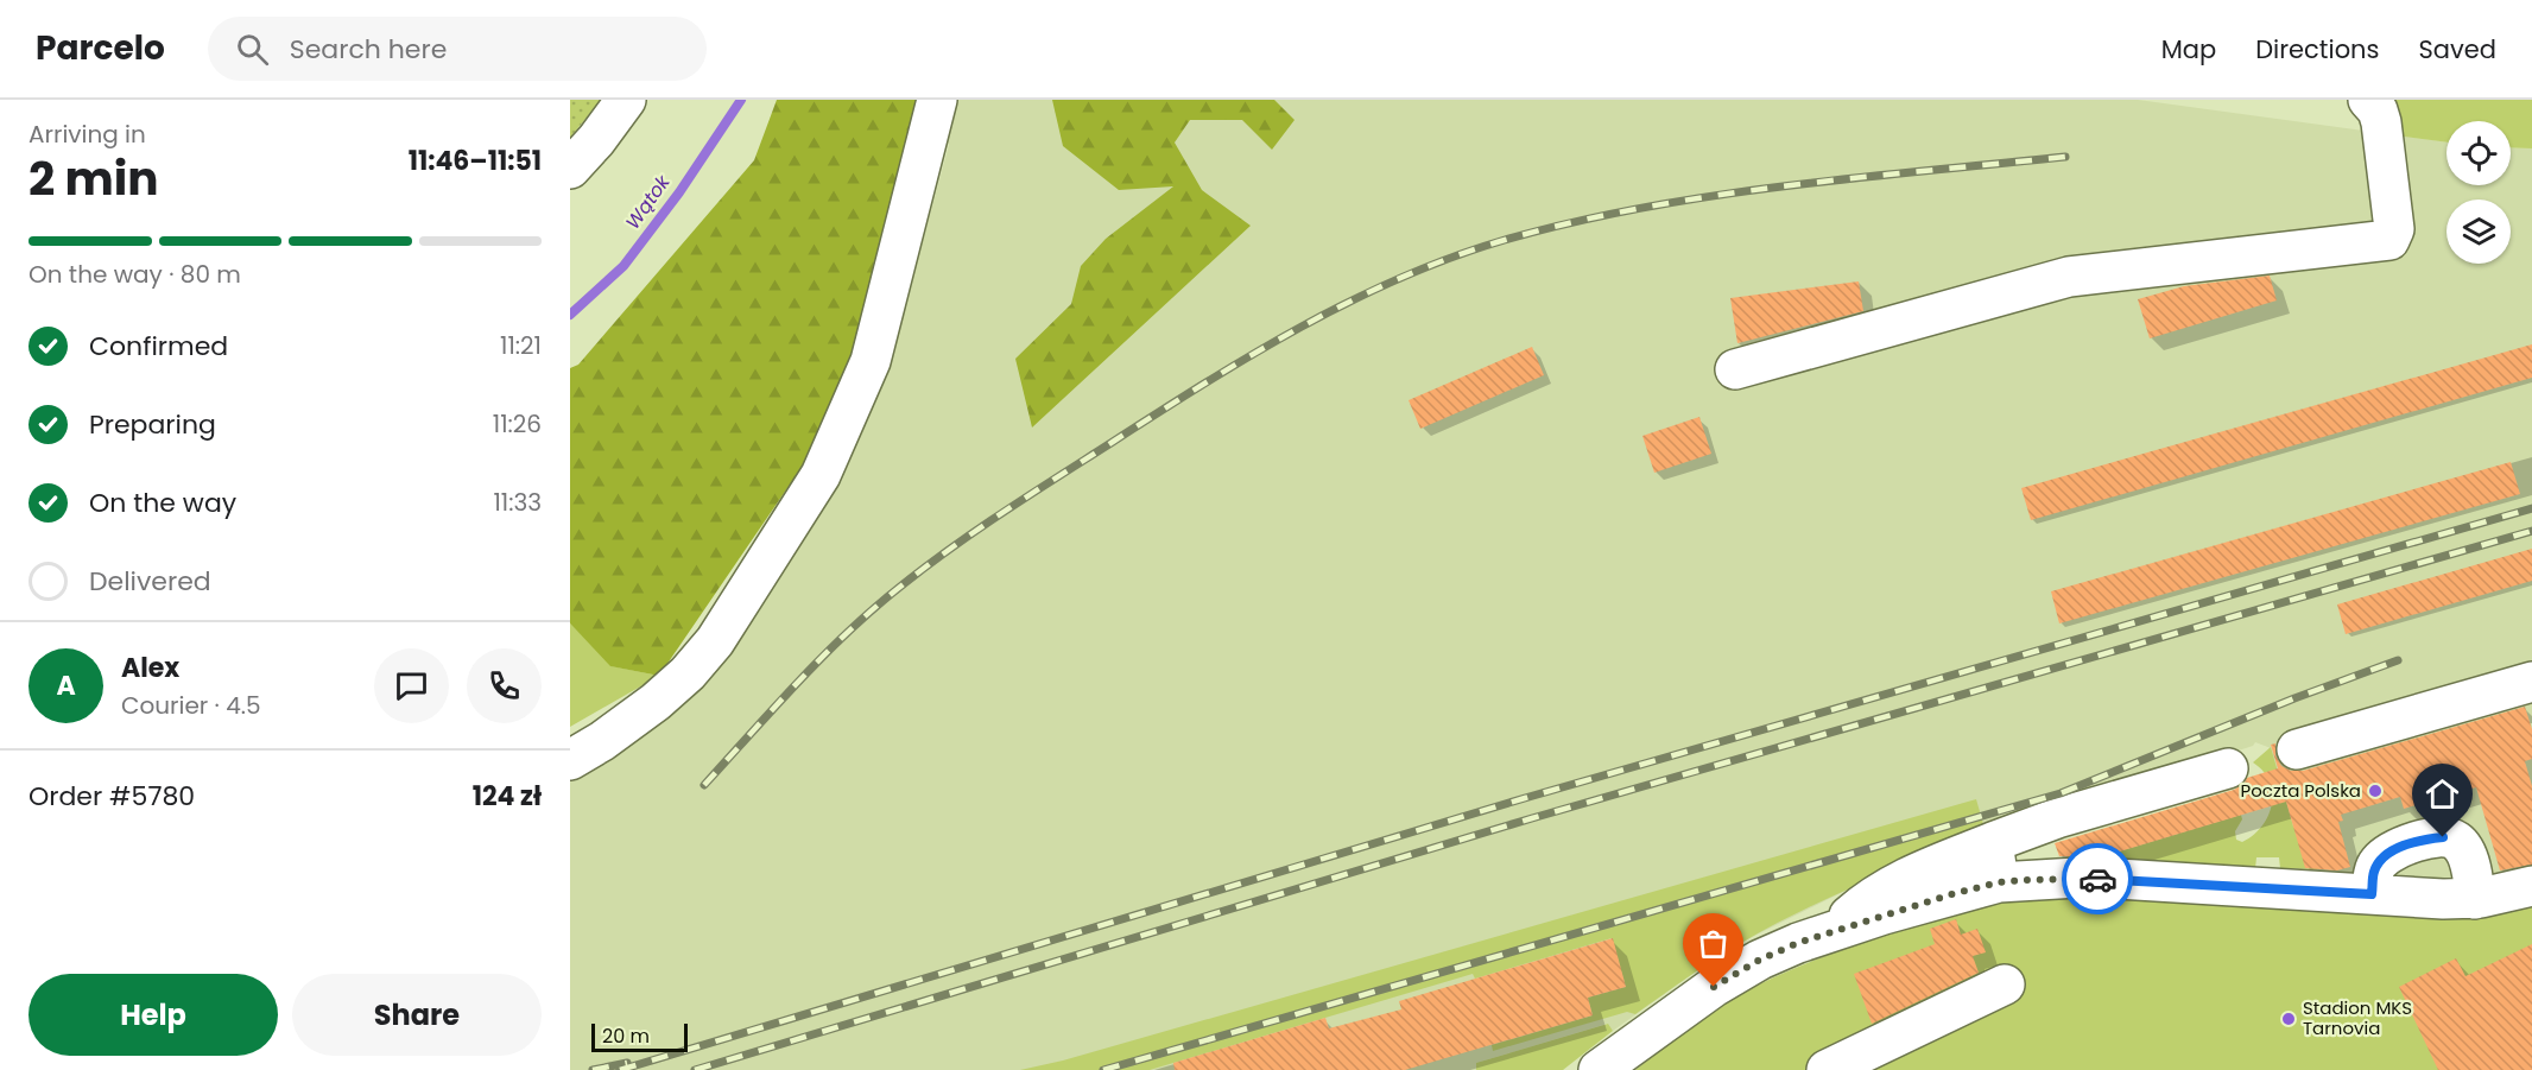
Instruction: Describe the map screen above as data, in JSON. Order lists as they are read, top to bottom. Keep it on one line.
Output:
{"water":["Wątok"],"places":["Poczta Polska","Stadion MKS Tarnovia"],"scale_bar":"20 m","page":{"header":"Parcelo","search":"Search here","nav":["Map","Directions","Saved"],"heading":["2 min","Arriving in","11:46–11:51"],"panel":["Alex","Courier · 4.5","Order #5780","124 zł"],"bar":"On the way · 80 m","list":[["Confirmed","11:21"],["Preparing","11:26"],["On the way","11:33"],"Delivered"],"round":"A","buttons":["Help","Share"],"scale":"20 m"}}
